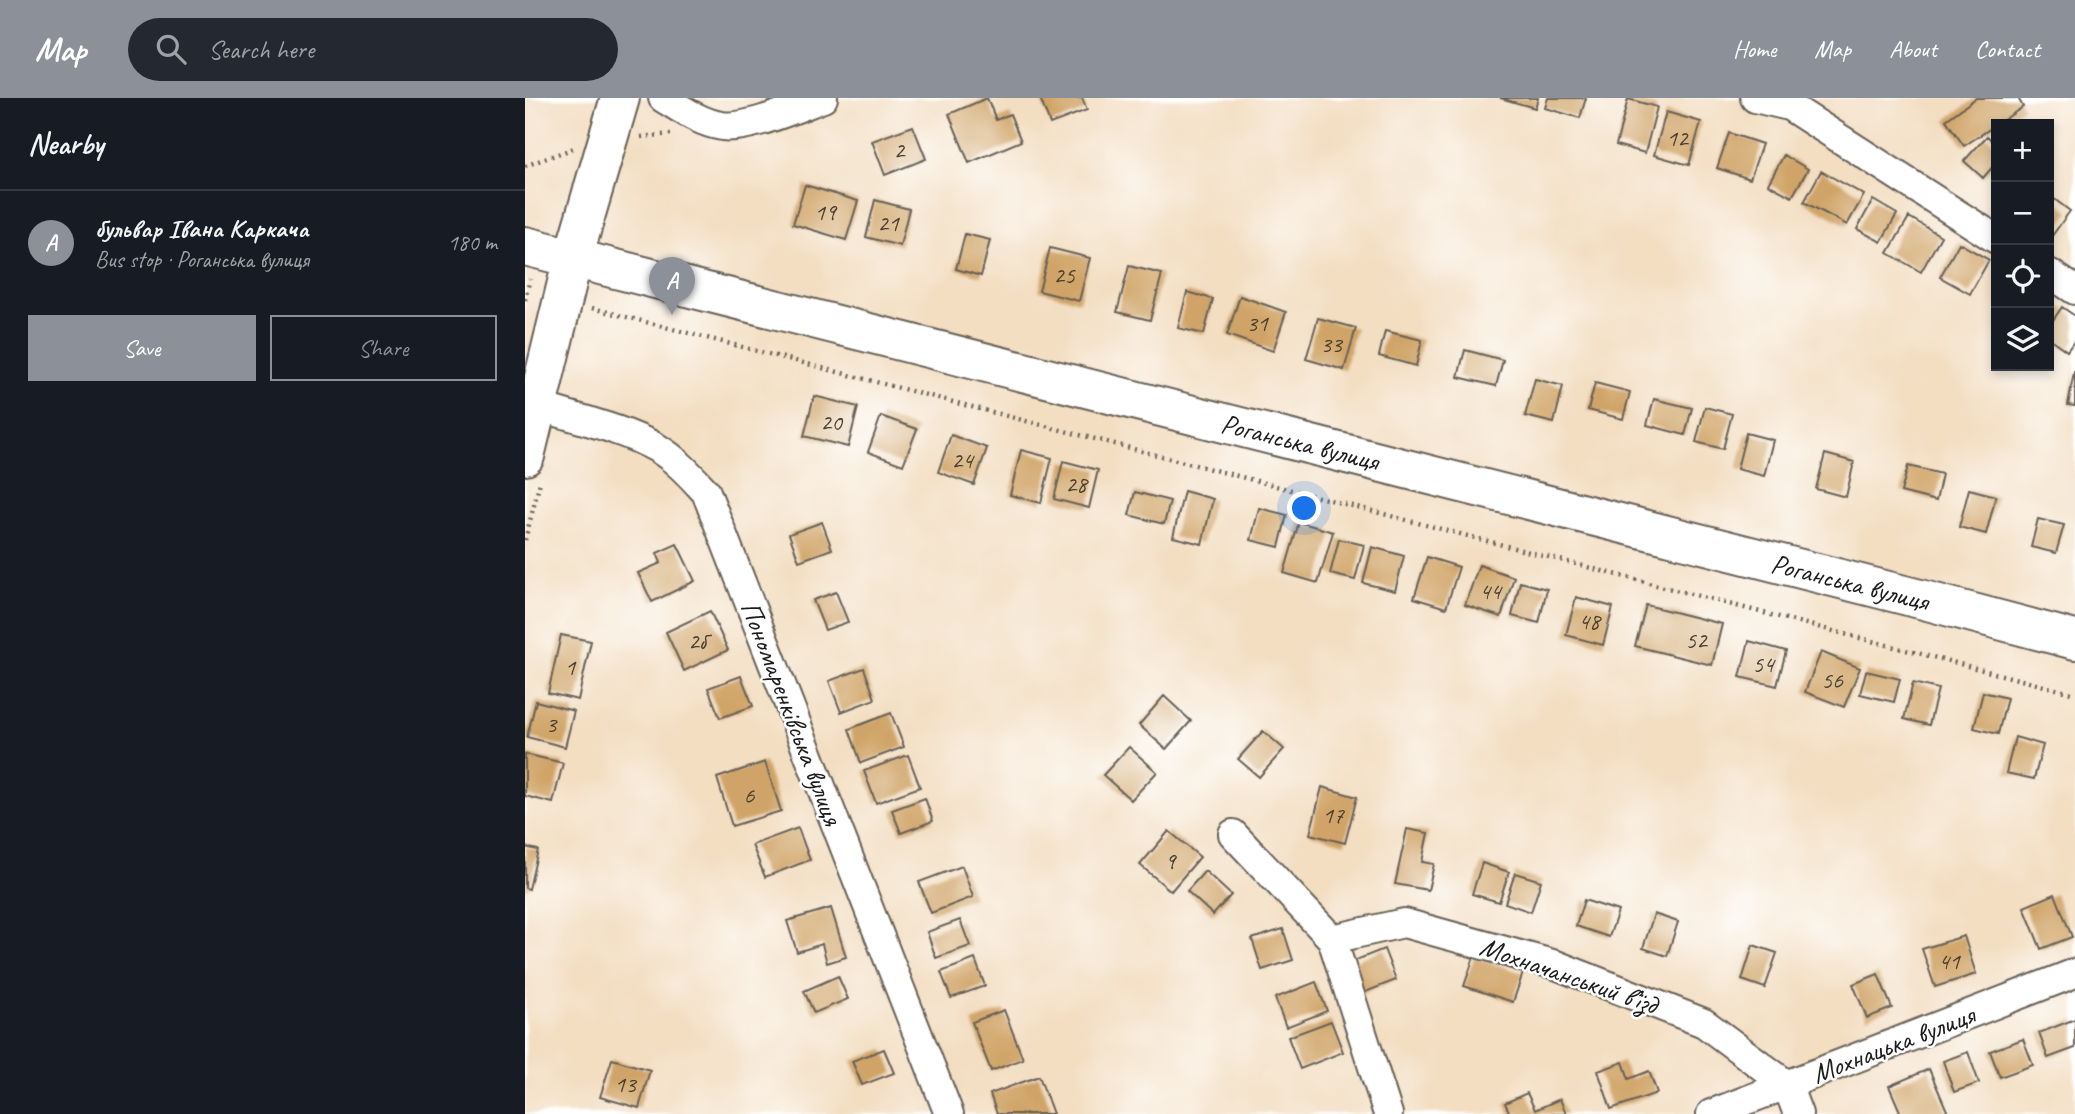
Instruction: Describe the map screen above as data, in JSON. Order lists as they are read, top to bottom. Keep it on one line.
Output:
{"streets":{"main road":["Роганська вулиця"],"street":["Пономаренківська вулиця","Мохначанський в’їзд","Мохнацька вулиця"]},"crossings":[["Мохначанський в’їзд","Мохнацька вулиця"]],"house_numbers":["12","2","19","21","25","31","33","20","24","28","44","48","52","2б","54","1","56","3","6","17","9","41","13"],"page":{"header":"Map","search":"Search here","nav":["Home","Map","About","Contact"],"heading":"Nearby","map_buttons":["+","−"],"list":[{"mark":"A","name":"бульвар Івана Каркача","note":"Bus stop · Роганська вулиця","value":"180 m"}],"pins":"A","buttons":["Save","Share"]}}
